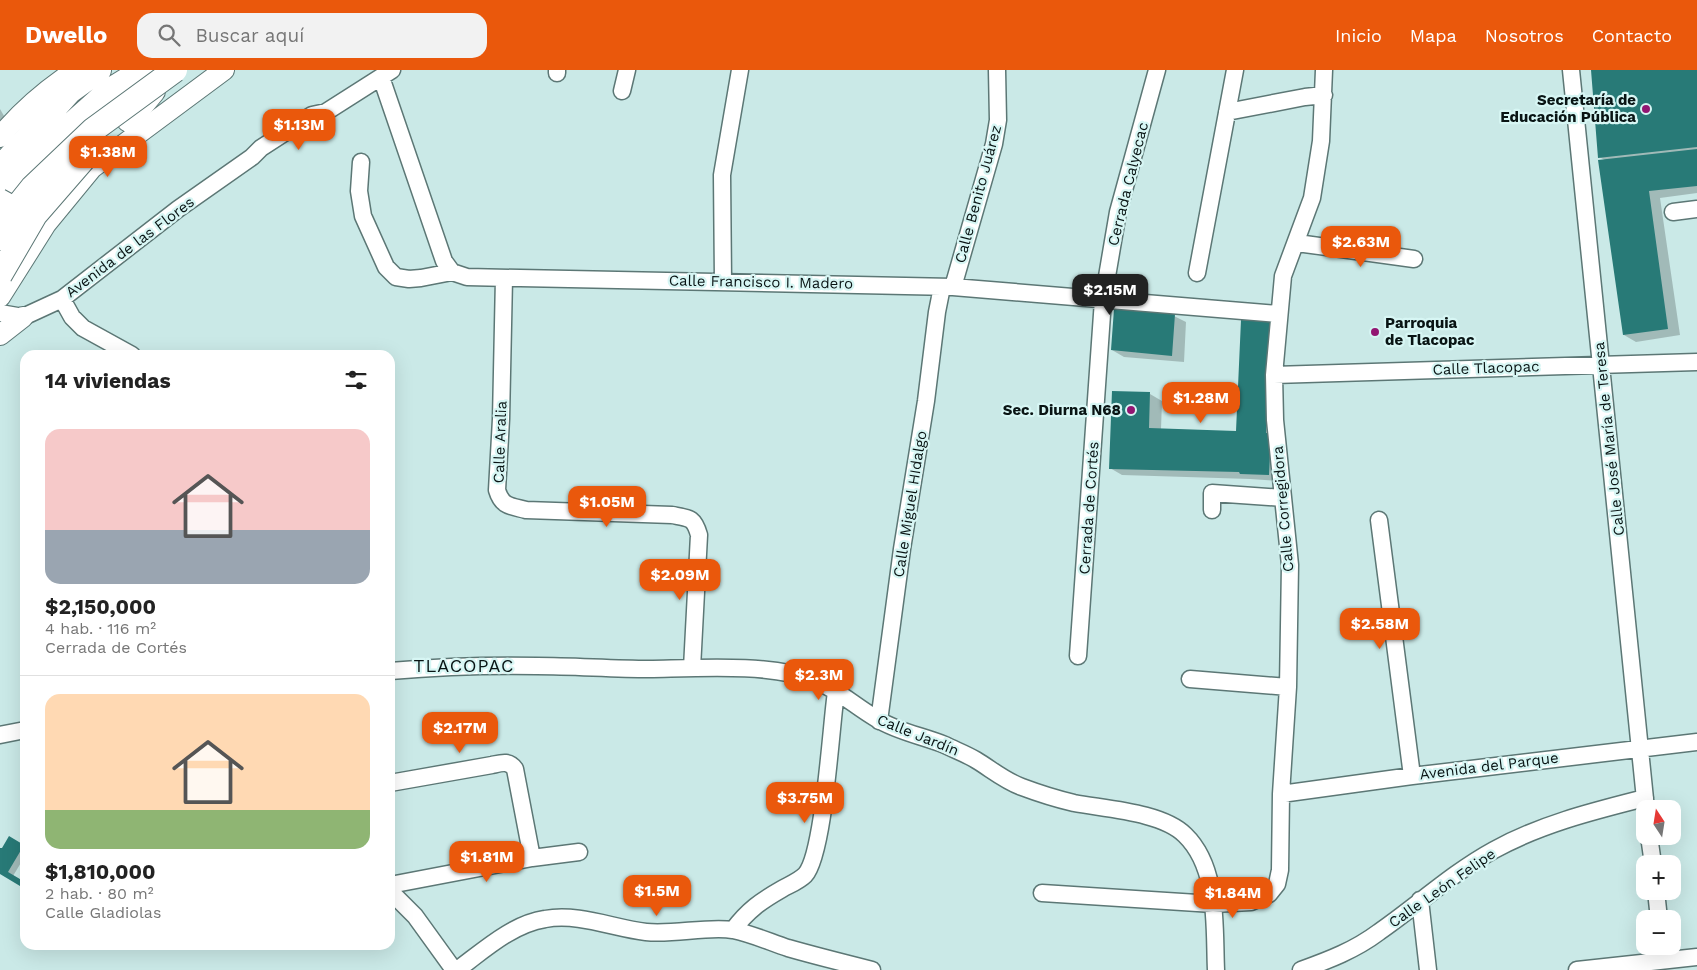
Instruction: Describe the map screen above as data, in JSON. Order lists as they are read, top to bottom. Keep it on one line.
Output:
{"streets":{"street":["Cerrada Calyecac","Calle Benito Juárez","Avenida de las Flores","Calle Francisco I. Madero","Calle Tlacopac","Calle José María de Teresa","Calle Aralia","Calle Miguel HIdalgo","Cerrada de Cortés","Calle Corregidora","Calle Jardín","Avenida del Parque","Calle León Felipe"]},"crossings":[["Cerrada Calyecac","Calle Francisco I. Madero"],["Cerrada Calyecac","Cerrada de Cortés"],["Calle Benito Juárez","Calle Francisco I. Madero"],["Calle Benito Juárez","Calle Miguel HIdalgo"],["Calle Francisco I. Madero","Calle Aralia"],["Calle Francisco I. Madero","Calle Miguel HIdalgo"],["Calle Francisco I. Madero","Cerrada de Cortés"],["Calle Francisco I. Madero","Calle Corregidora"],["Calle Tlacopac","Calle José María de Teresa"],["Calle Tlacopac","Calle Corregidora"],["Calle José María de Teresa","Avenida del Parque"],["Calle Aralia","Calle Jardín"],["Calle Miguel HIdalgo","Calle Jardín"],["Calle Corregidora","Calle Jardín"],["Calle Corregidora","Avenida del Parque"]],"districts":["TLACOPAC"],"places":["Secretaría de Educación Pública","Parroquia de Tlacopac","Sec. Diurna N68"],"north":"top","page":{"header":"Dwello","search":"Buscar aquí","nav":["Inicio","Mapa","Nosotros","Contacto"],"price":["$1.13M","$1.38M","$2.63M","$2.15M","$1.28M","$1.05M","$2.09M","$2.58M","$2.3M","$2.17M","$3.75M","$1.81M","$1.5M","$1.84M"],"heading":"14 viviendas","list":[{"name":"$2,150,000","note":"4 hab. · 116 m² · Cerrada de Cortés"},{"name":"$1,810,000","note":"2 hab. · 80 m² · Calle Gladiolas"}],"map_buttons":["+","−"]}}
